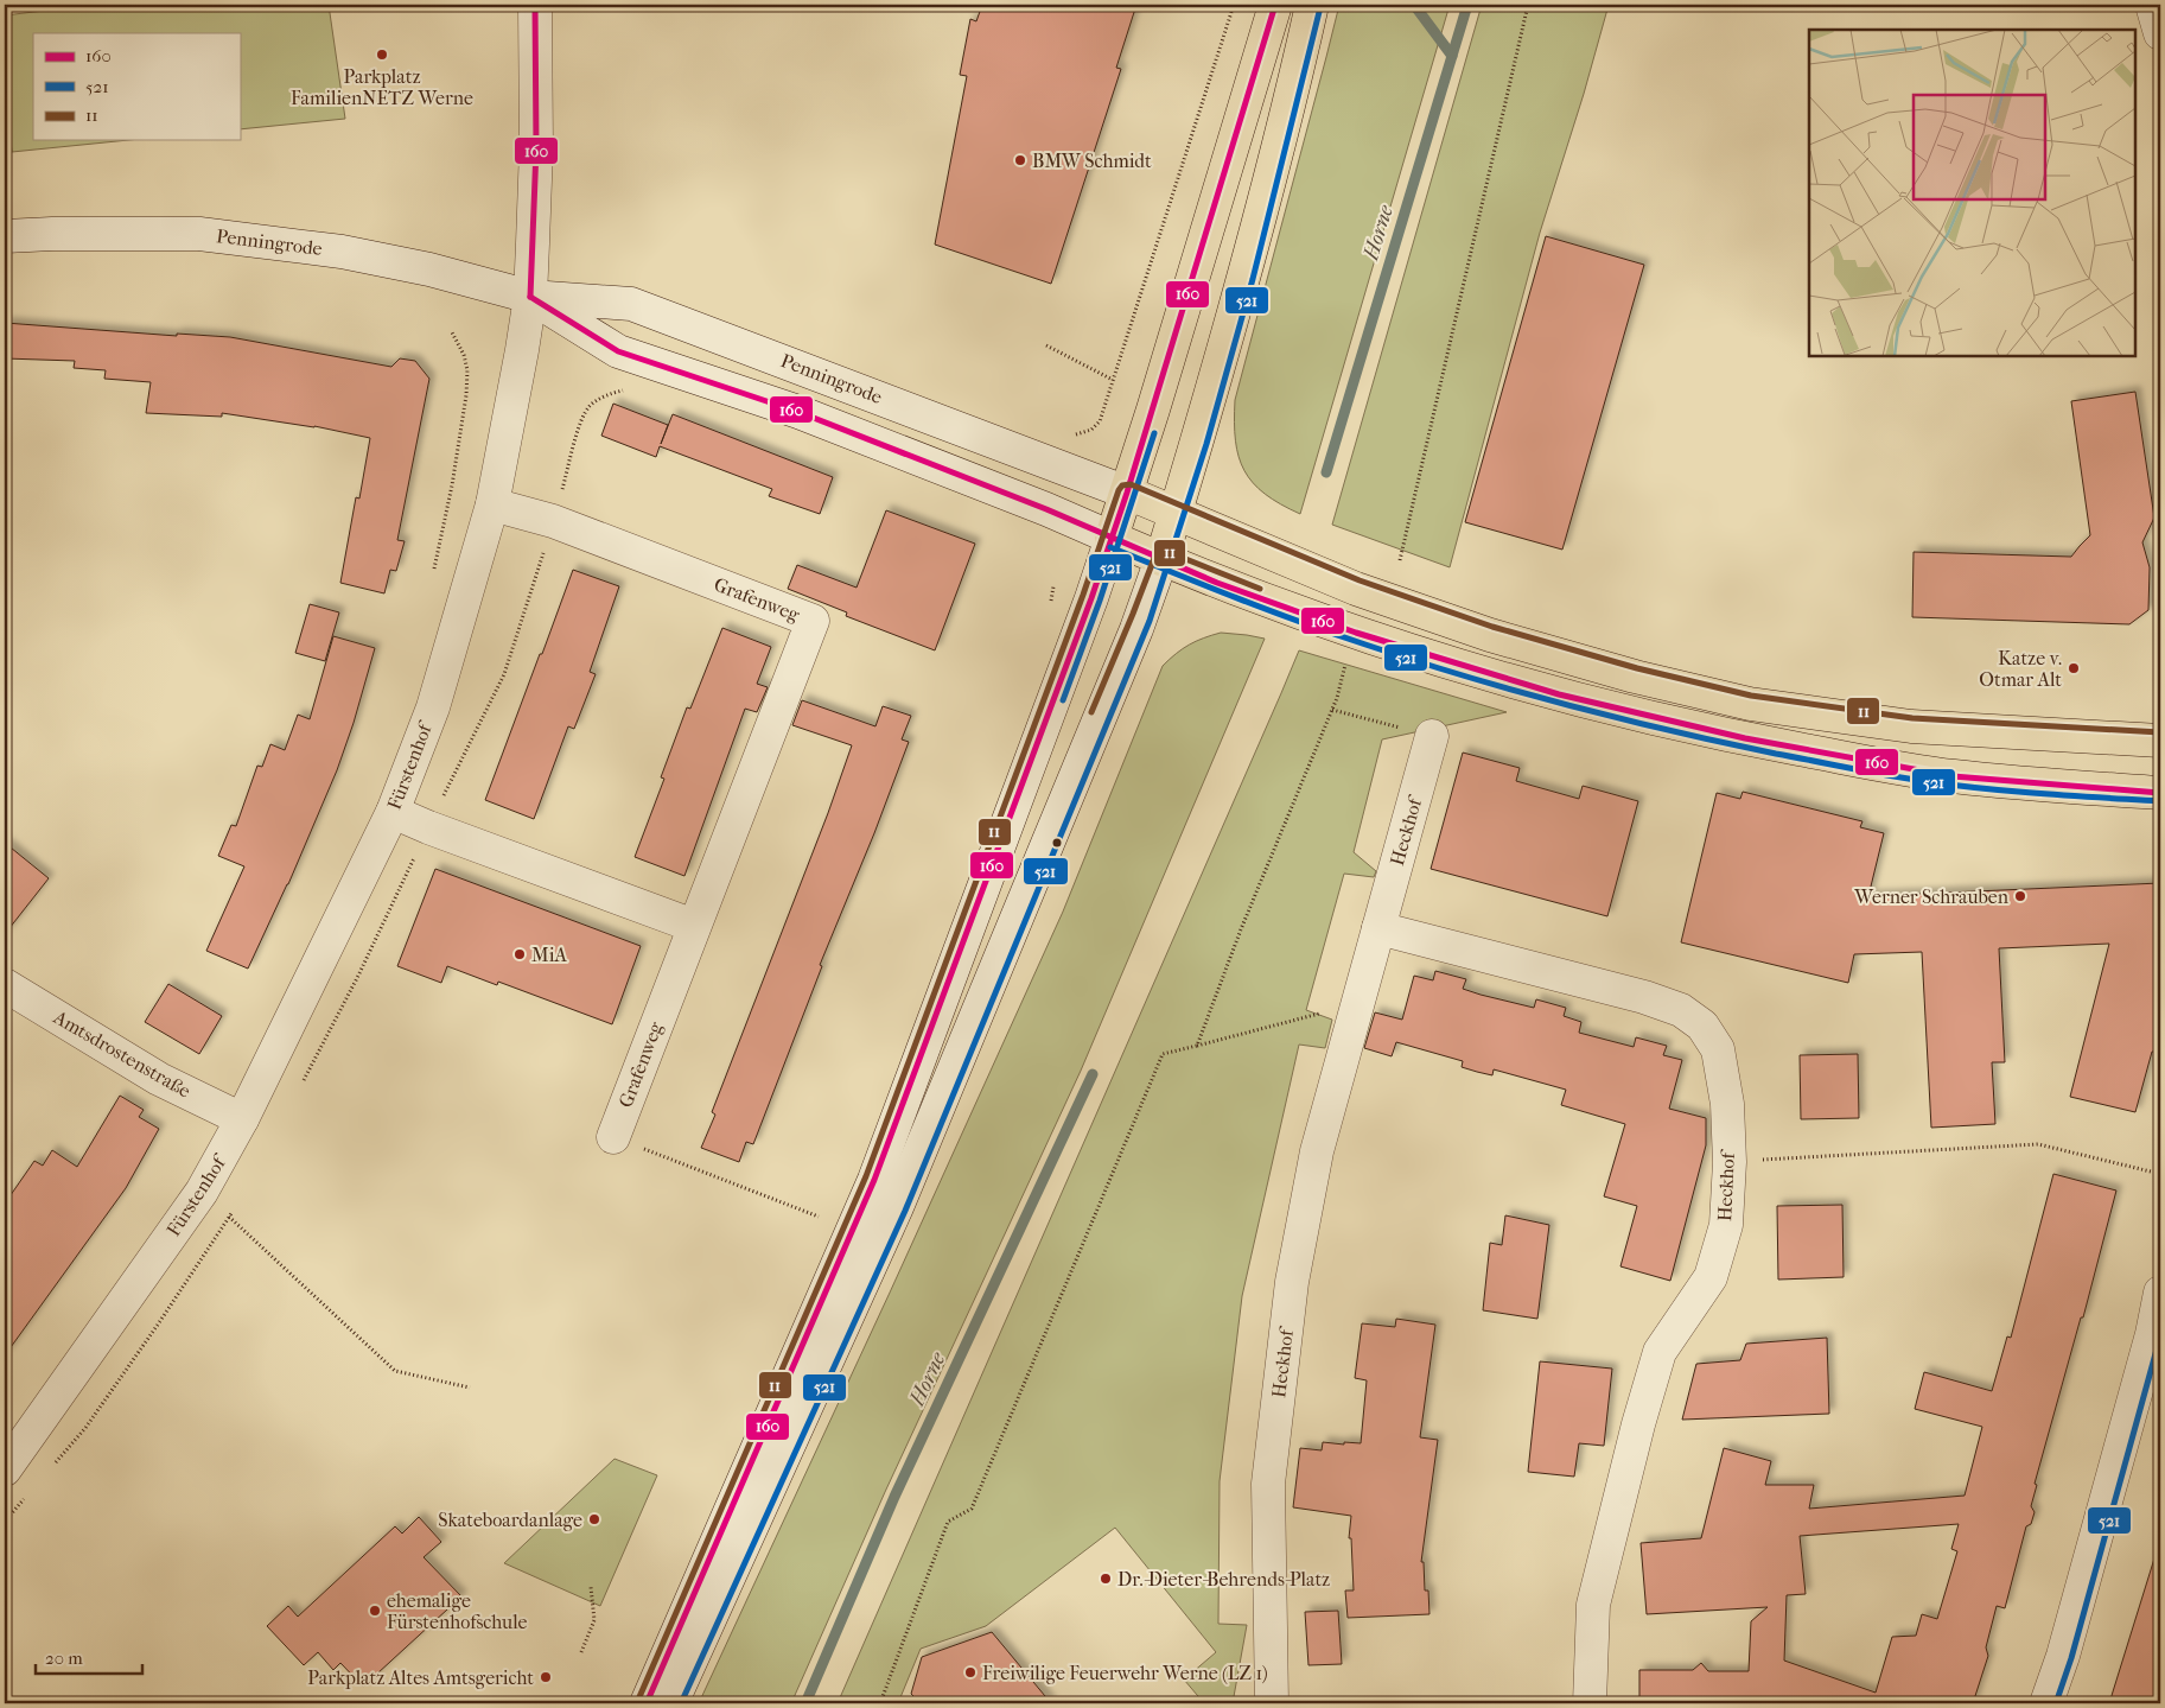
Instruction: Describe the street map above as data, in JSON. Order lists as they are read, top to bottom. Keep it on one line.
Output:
{"streets":{"street":["Penningrode","Grafenweg","Fürstenhof","Heckhof","Amtsdrostenstraße"]},"crossings":[["Penningrode","Fürstenhof"],["Grafenweg","Fürstenhof"],["Fürstenhof","Amtsdrostenstraße"]],"water":["Horne"],"places":["Parkplatz FamilienNETZ Werne","BMW Schmidt","Katze v. Otmar Alt","Werner Schrauben","MiA","Skateboardanlage","Dr.-Dieter-Behrends-Platz","ehemalige Fürstenhofschule","Freiwilige Feuerwehr Werne (LZ 1)","Parkplatz Altes Amtsgericht"],"lines":["transit line 160","transit line 521","transit line 11"],"legend":["160","521","11"],"scale_bar":"20 m"}
